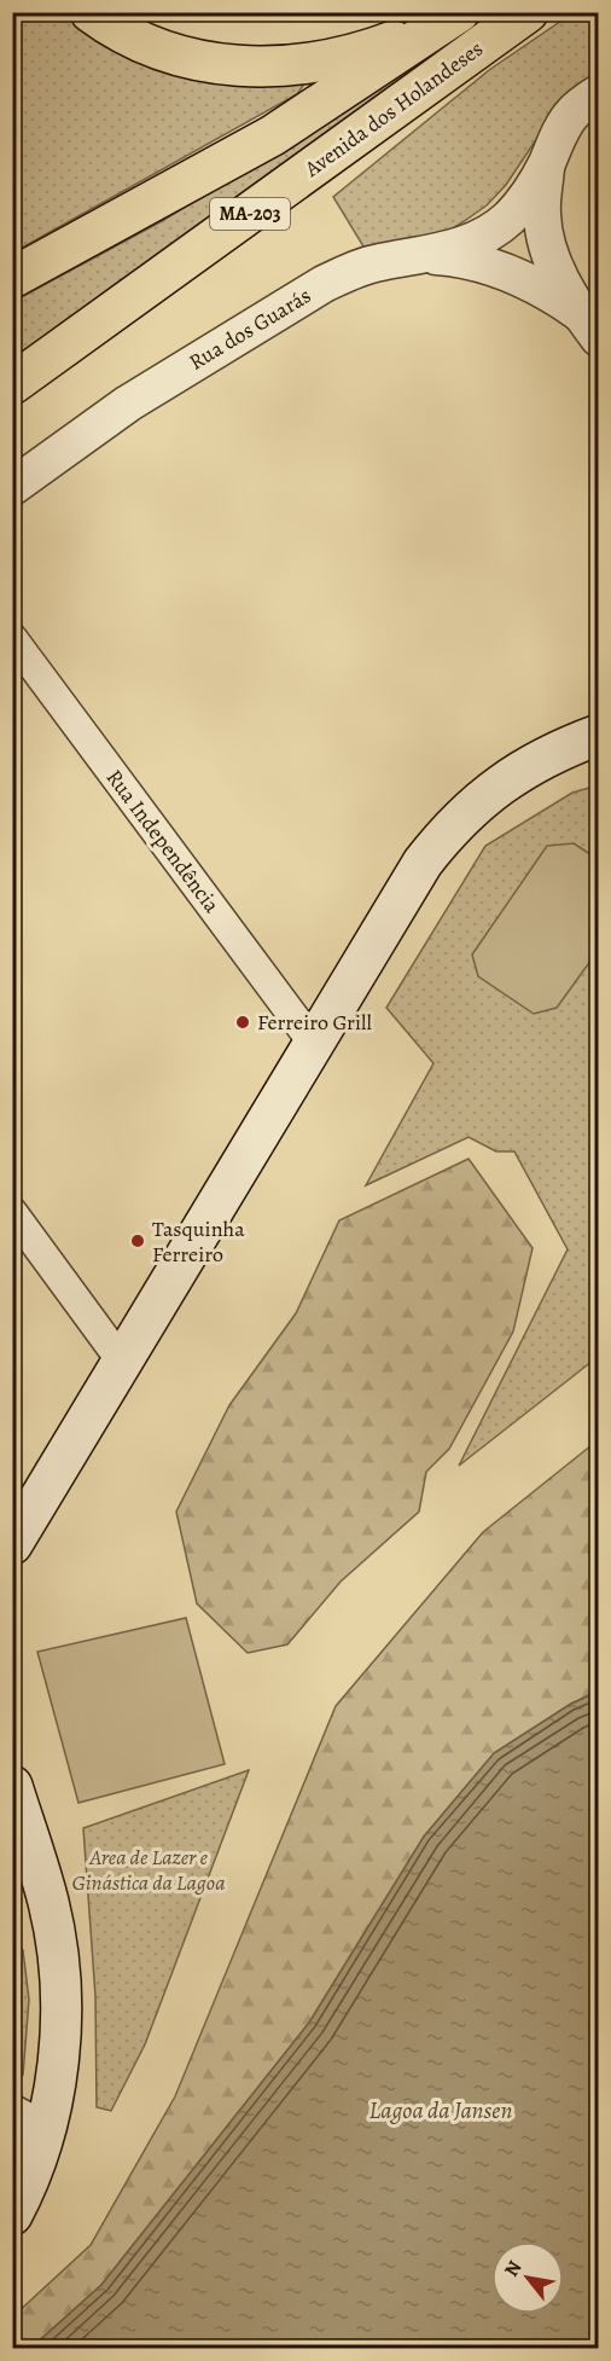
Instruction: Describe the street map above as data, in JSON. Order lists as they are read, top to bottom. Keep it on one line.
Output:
{"streets":{"main road":["Avenida dos Holandeses","MA-203"],"street":["Rua dos Guarás","Rua Independência"]},"water":["Lagoa da Jansen"],"parks":["Area de Lazer e Ginástica da Lagoa"],"places":["Ferreiro Grill","Tasquinha Ferreiro"],"north":"top left"}
